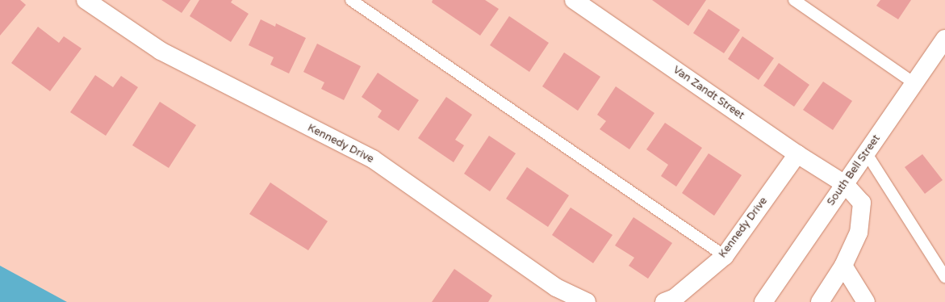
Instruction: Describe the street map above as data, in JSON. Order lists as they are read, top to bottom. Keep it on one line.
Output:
{"streets":{"street":["Van Zandt Street","Kennedy Drive","South Bell Street"]},"crossings":[["Van Zandt Street","Kennedy Drive"],["Van Zandt Street","South Bell Street"]]}
